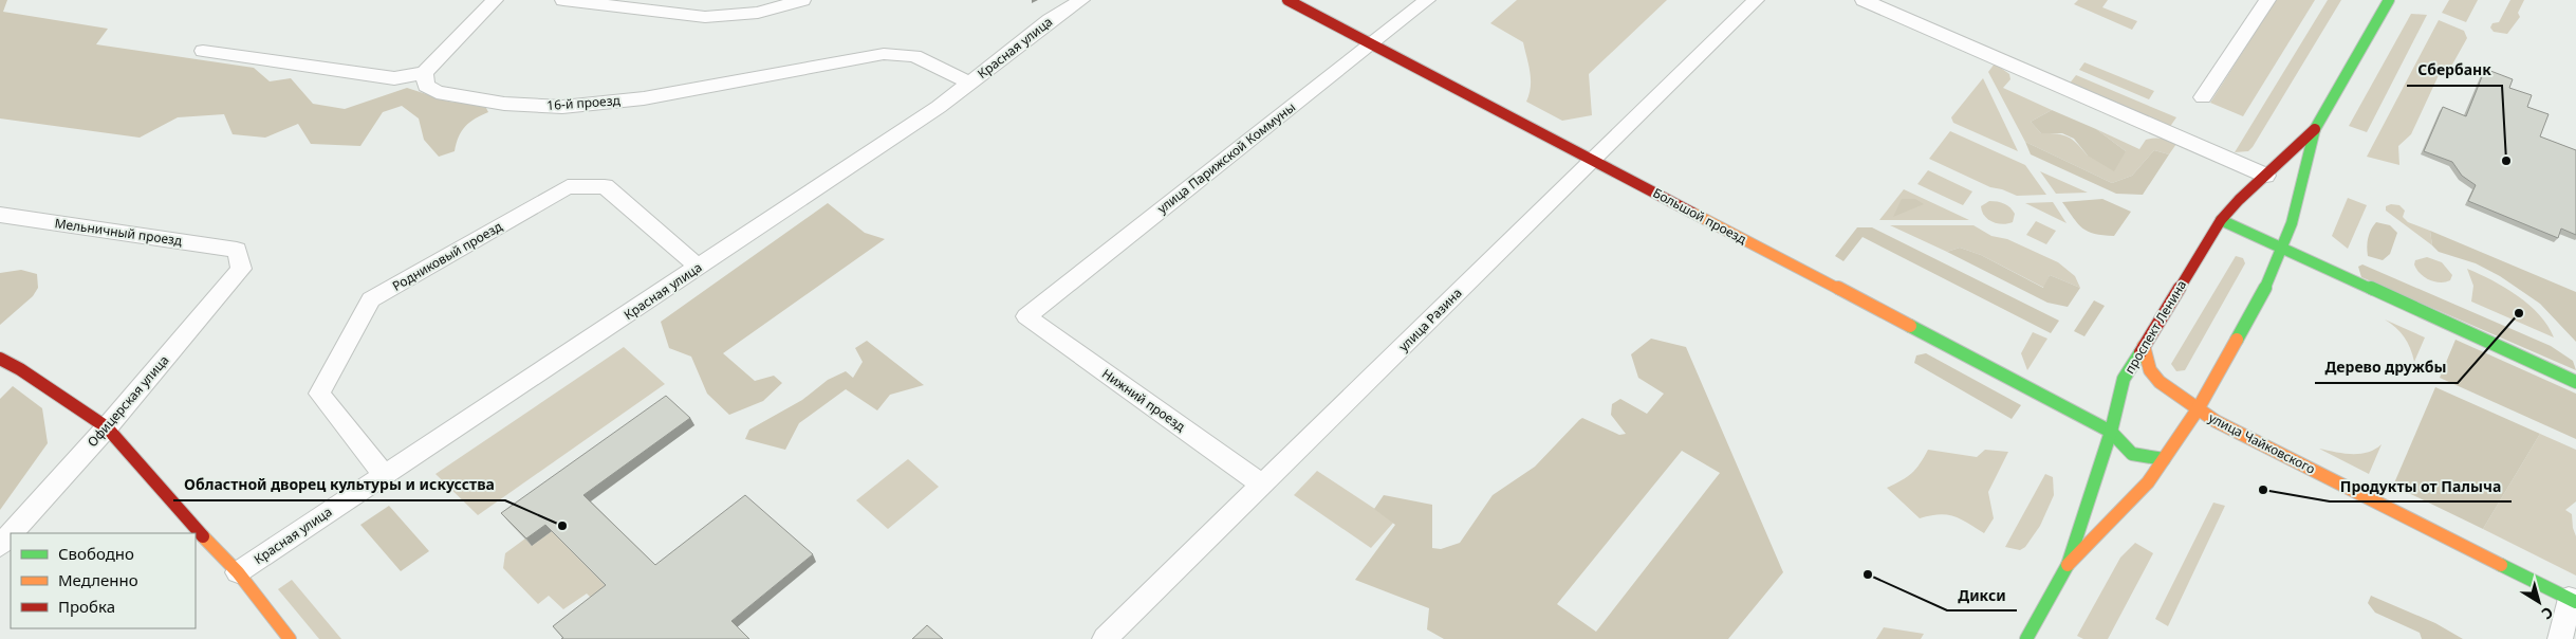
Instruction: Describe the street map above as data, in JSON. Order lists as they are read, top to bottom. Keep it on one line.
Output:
{"streets":{"main road":["Большой проезд","проспект Ленина","улица Чайковского"],"street":["Красная улица","16-й проезд","улица Парижской Коммуны","Мельничный проезд","Родниковый проезд","улица Разина","Нижний проезд","Офицерская улица"]},"crossings":[["Красная улица","16-й проезд"],["Красная улица","Родниковый проезд"],["улица Парижской Коммуны","Большой проезд"],["улица Парижской Коммуны","Нижний проезд"],["Большой проезд","улица Разина"],["Большой проезд","проспект Ленина"],["Мельничный проезд","Офицерская улица"],["улица Разина","Нижний проезд"],["проспект Ленина","улица Чайковского"]],"places":["Сбербанк","Дерево дружбы","Продукты от Палыча","Областной дворец культуры и искусства","Дикси"],"legend":["Свободно","Медленно","Пробка"],"north":"bottom right"}
